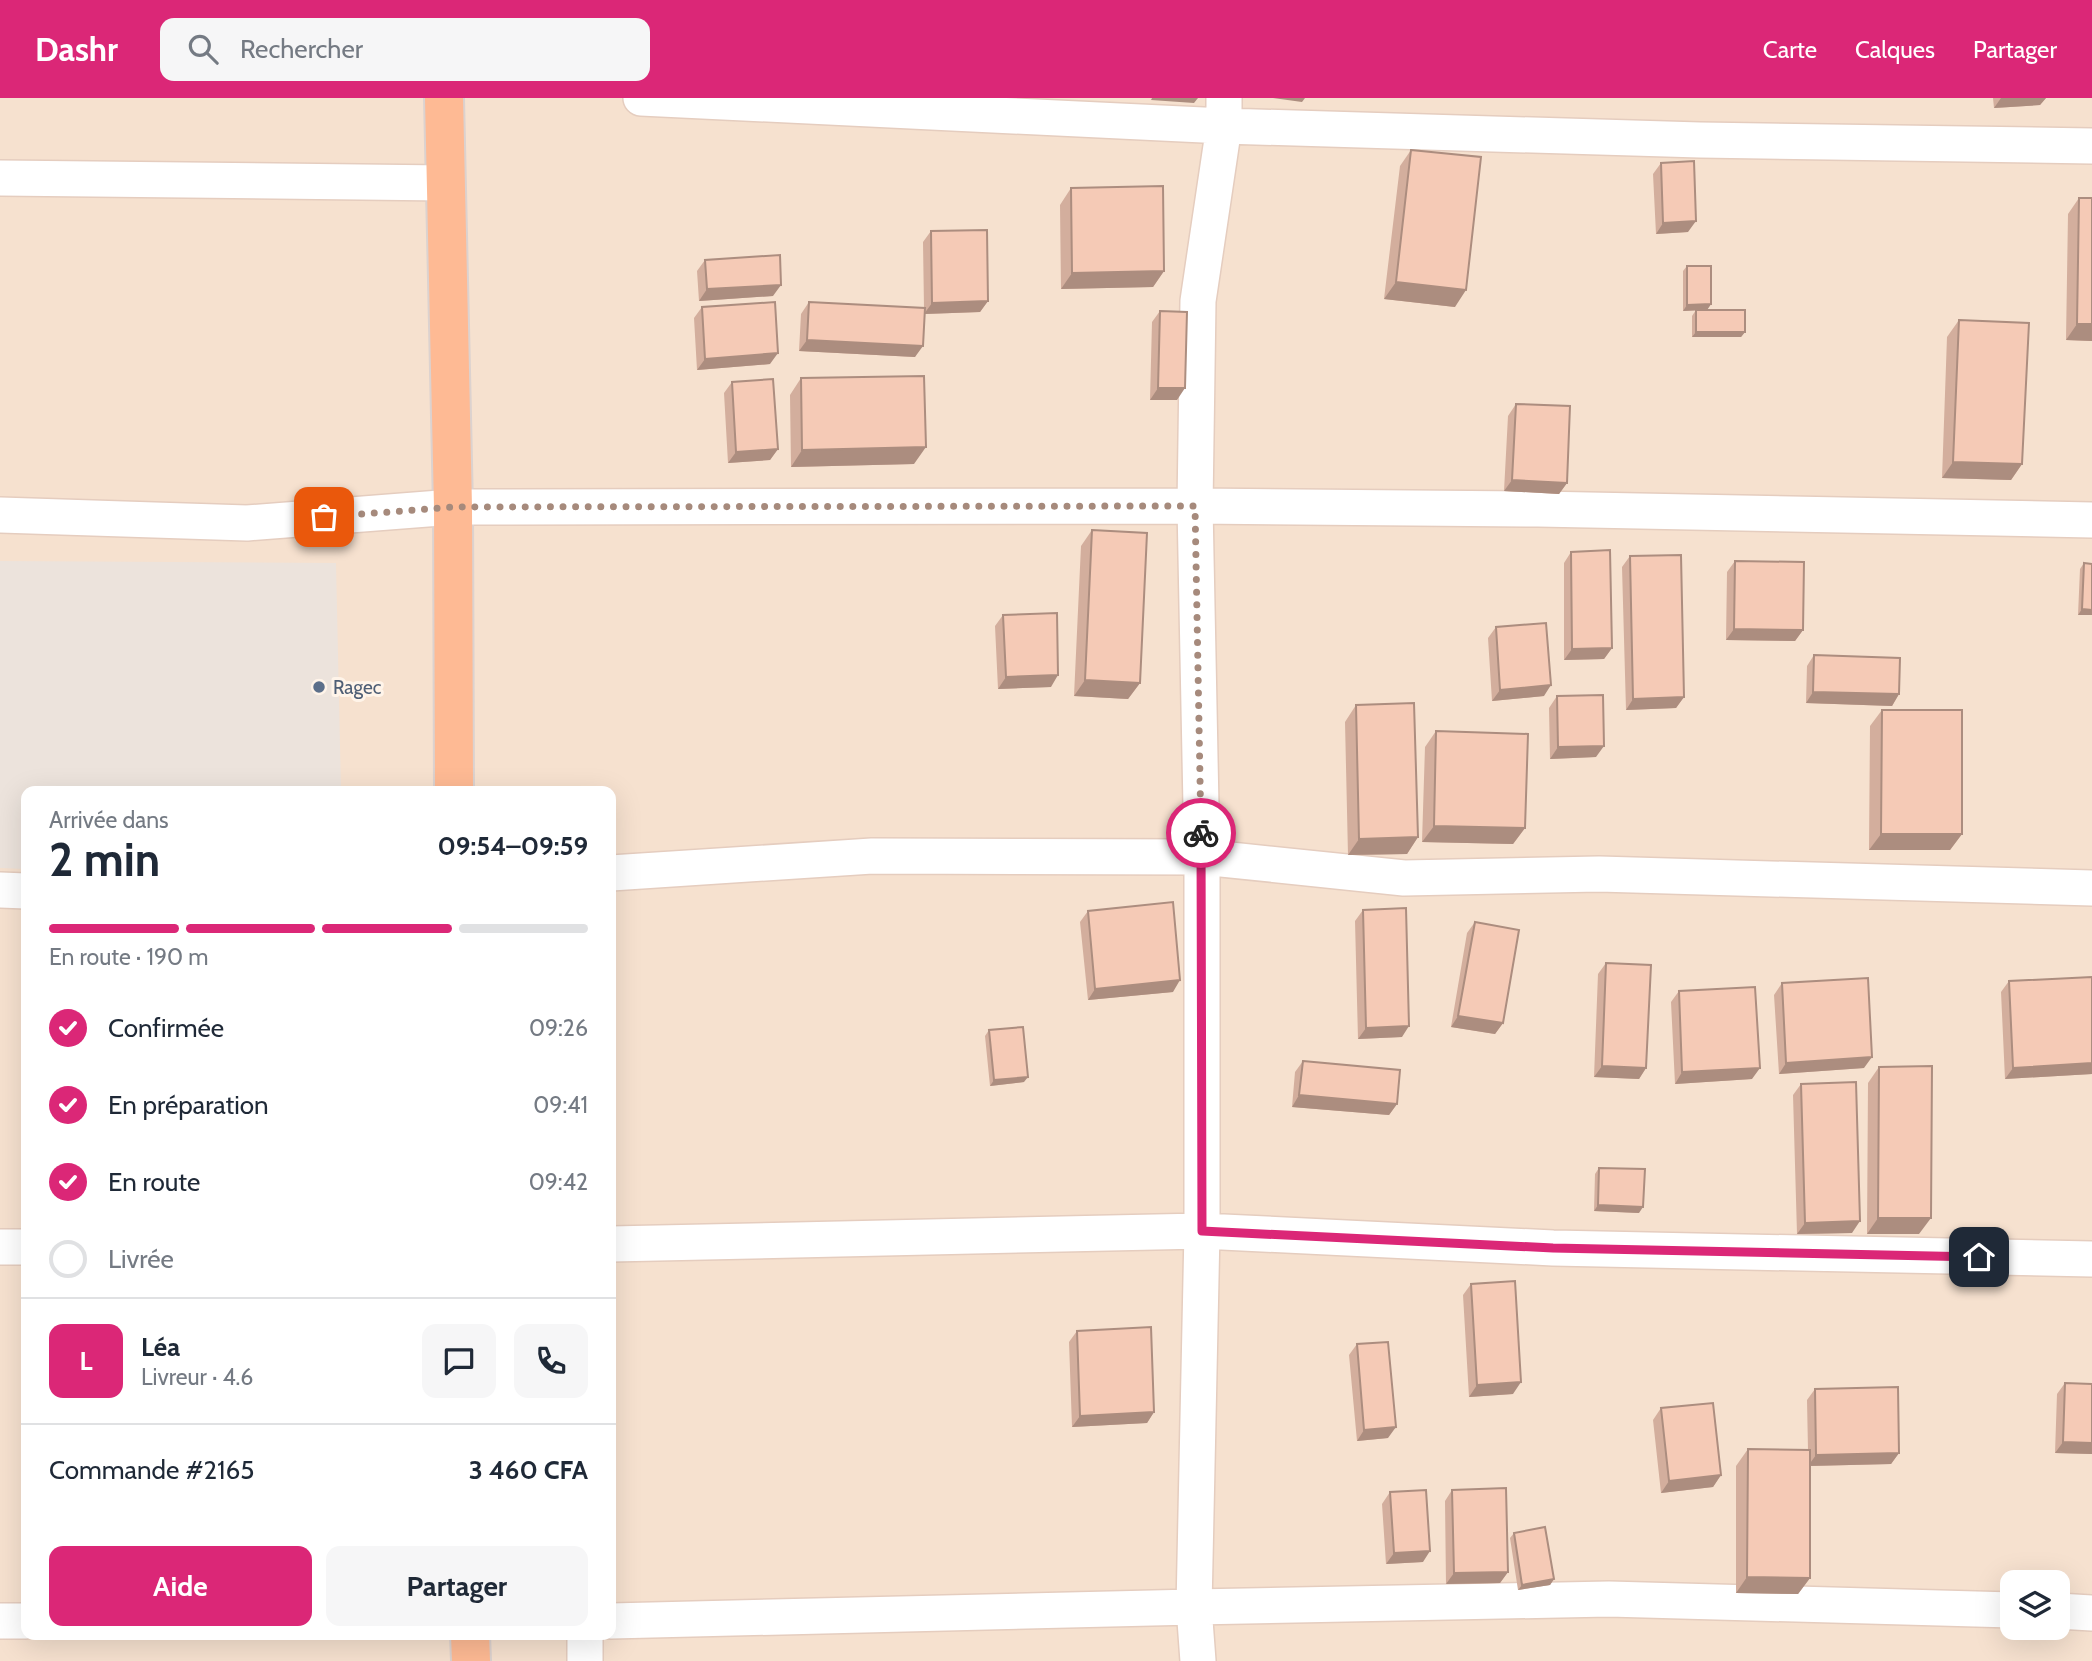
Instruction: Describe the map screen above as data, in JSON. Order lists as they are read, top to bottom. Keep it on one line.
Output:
{"places":["Ragec"],"page":{"header":"Dashr","search":"Rechercher","nav":["Carte","Calques","Partager"],"heading":["2 min","Arrivée dans","09:54–09:59"],"panel":["Léa","Livreur · 4.6","Commande #2165","3 460 CFA"],"bar":"En route · 190 m","list":[["Confirmée","09:26"],["En préparation","09:41"],["En route","09:42"],"Livrée"],"round":"L","buttons":["Aide","Partager"]}}
